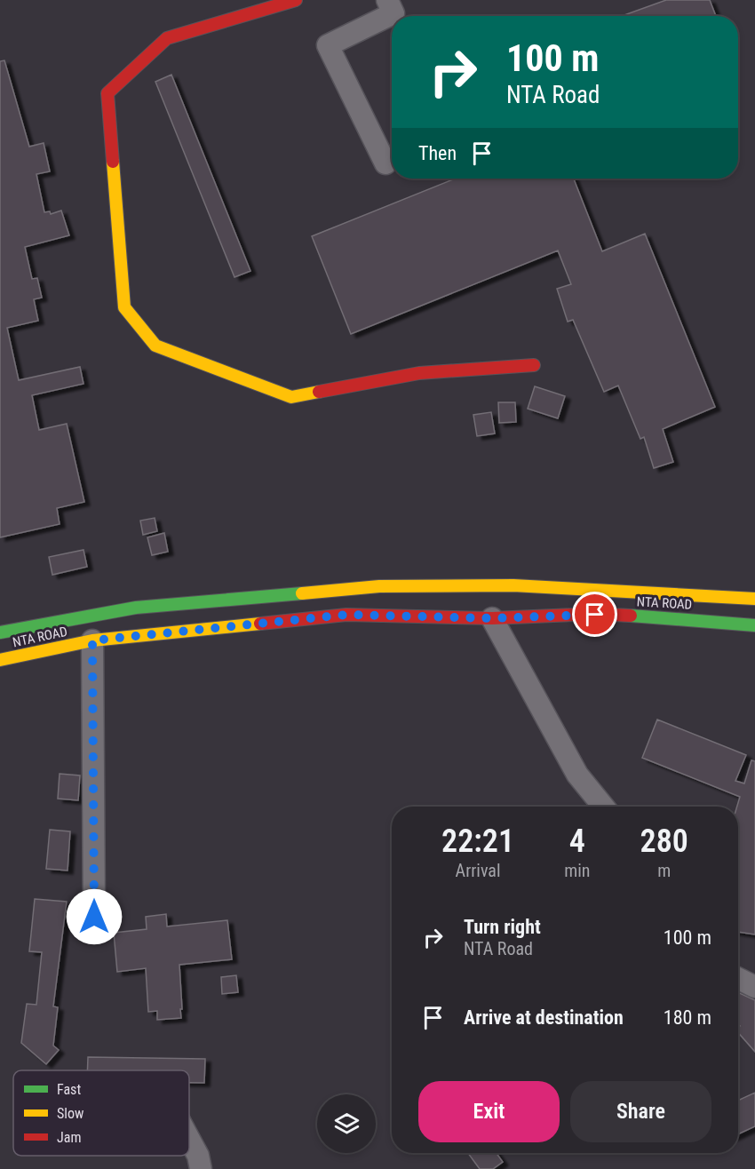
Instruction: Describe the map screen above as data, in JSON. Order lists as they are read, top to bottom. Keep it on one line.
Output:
{"streets":{"main road":["NTA ROAD"]},"legend":["Fast","Slow","Jam"],"page":{"turn":["100 m","NTA Road"],"then":"Then","eta":["22:21","Arrival","4","min","280","m"],"list":[{"name":"Turn right","note":"NTA Road","value":"100 m"},{"name":"Arrive at destination","value":"180 m"}],"buttons":["Exit","Share"]}}
